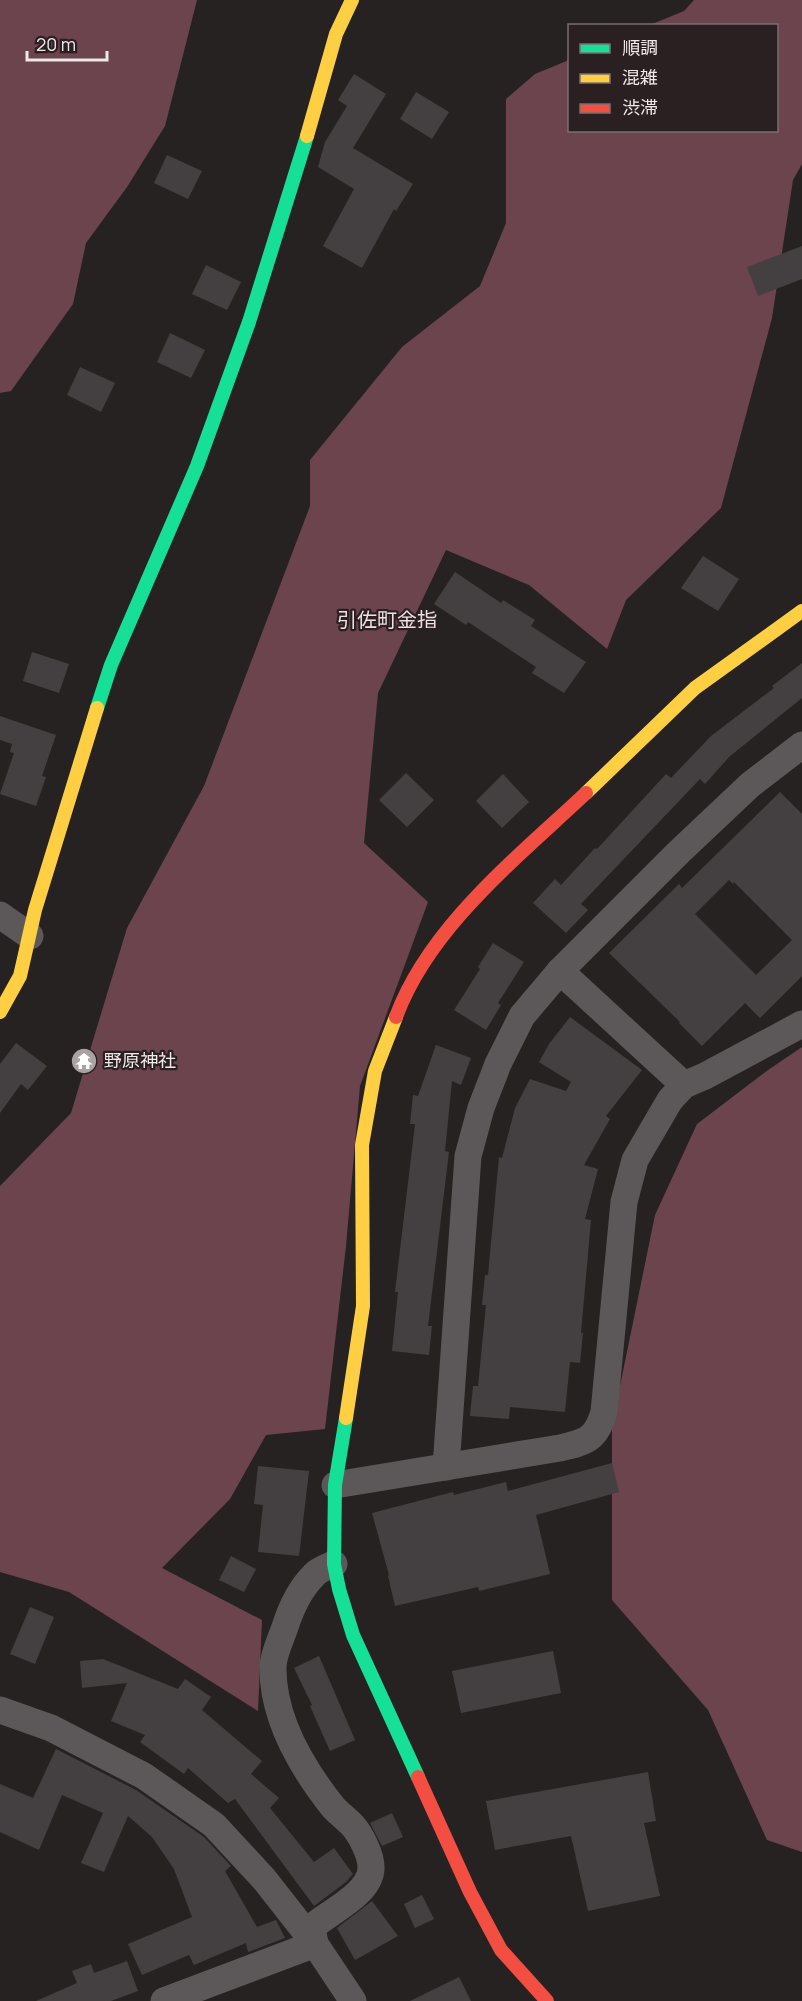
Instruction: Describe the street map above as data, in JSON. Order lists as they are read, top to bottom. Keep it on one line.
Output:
{"districts":["引佐町金指"],"places":{"temple":["野原神社"]},"legend":["順調","混雑","渋滞"],"scale_bar":"20 m"}
